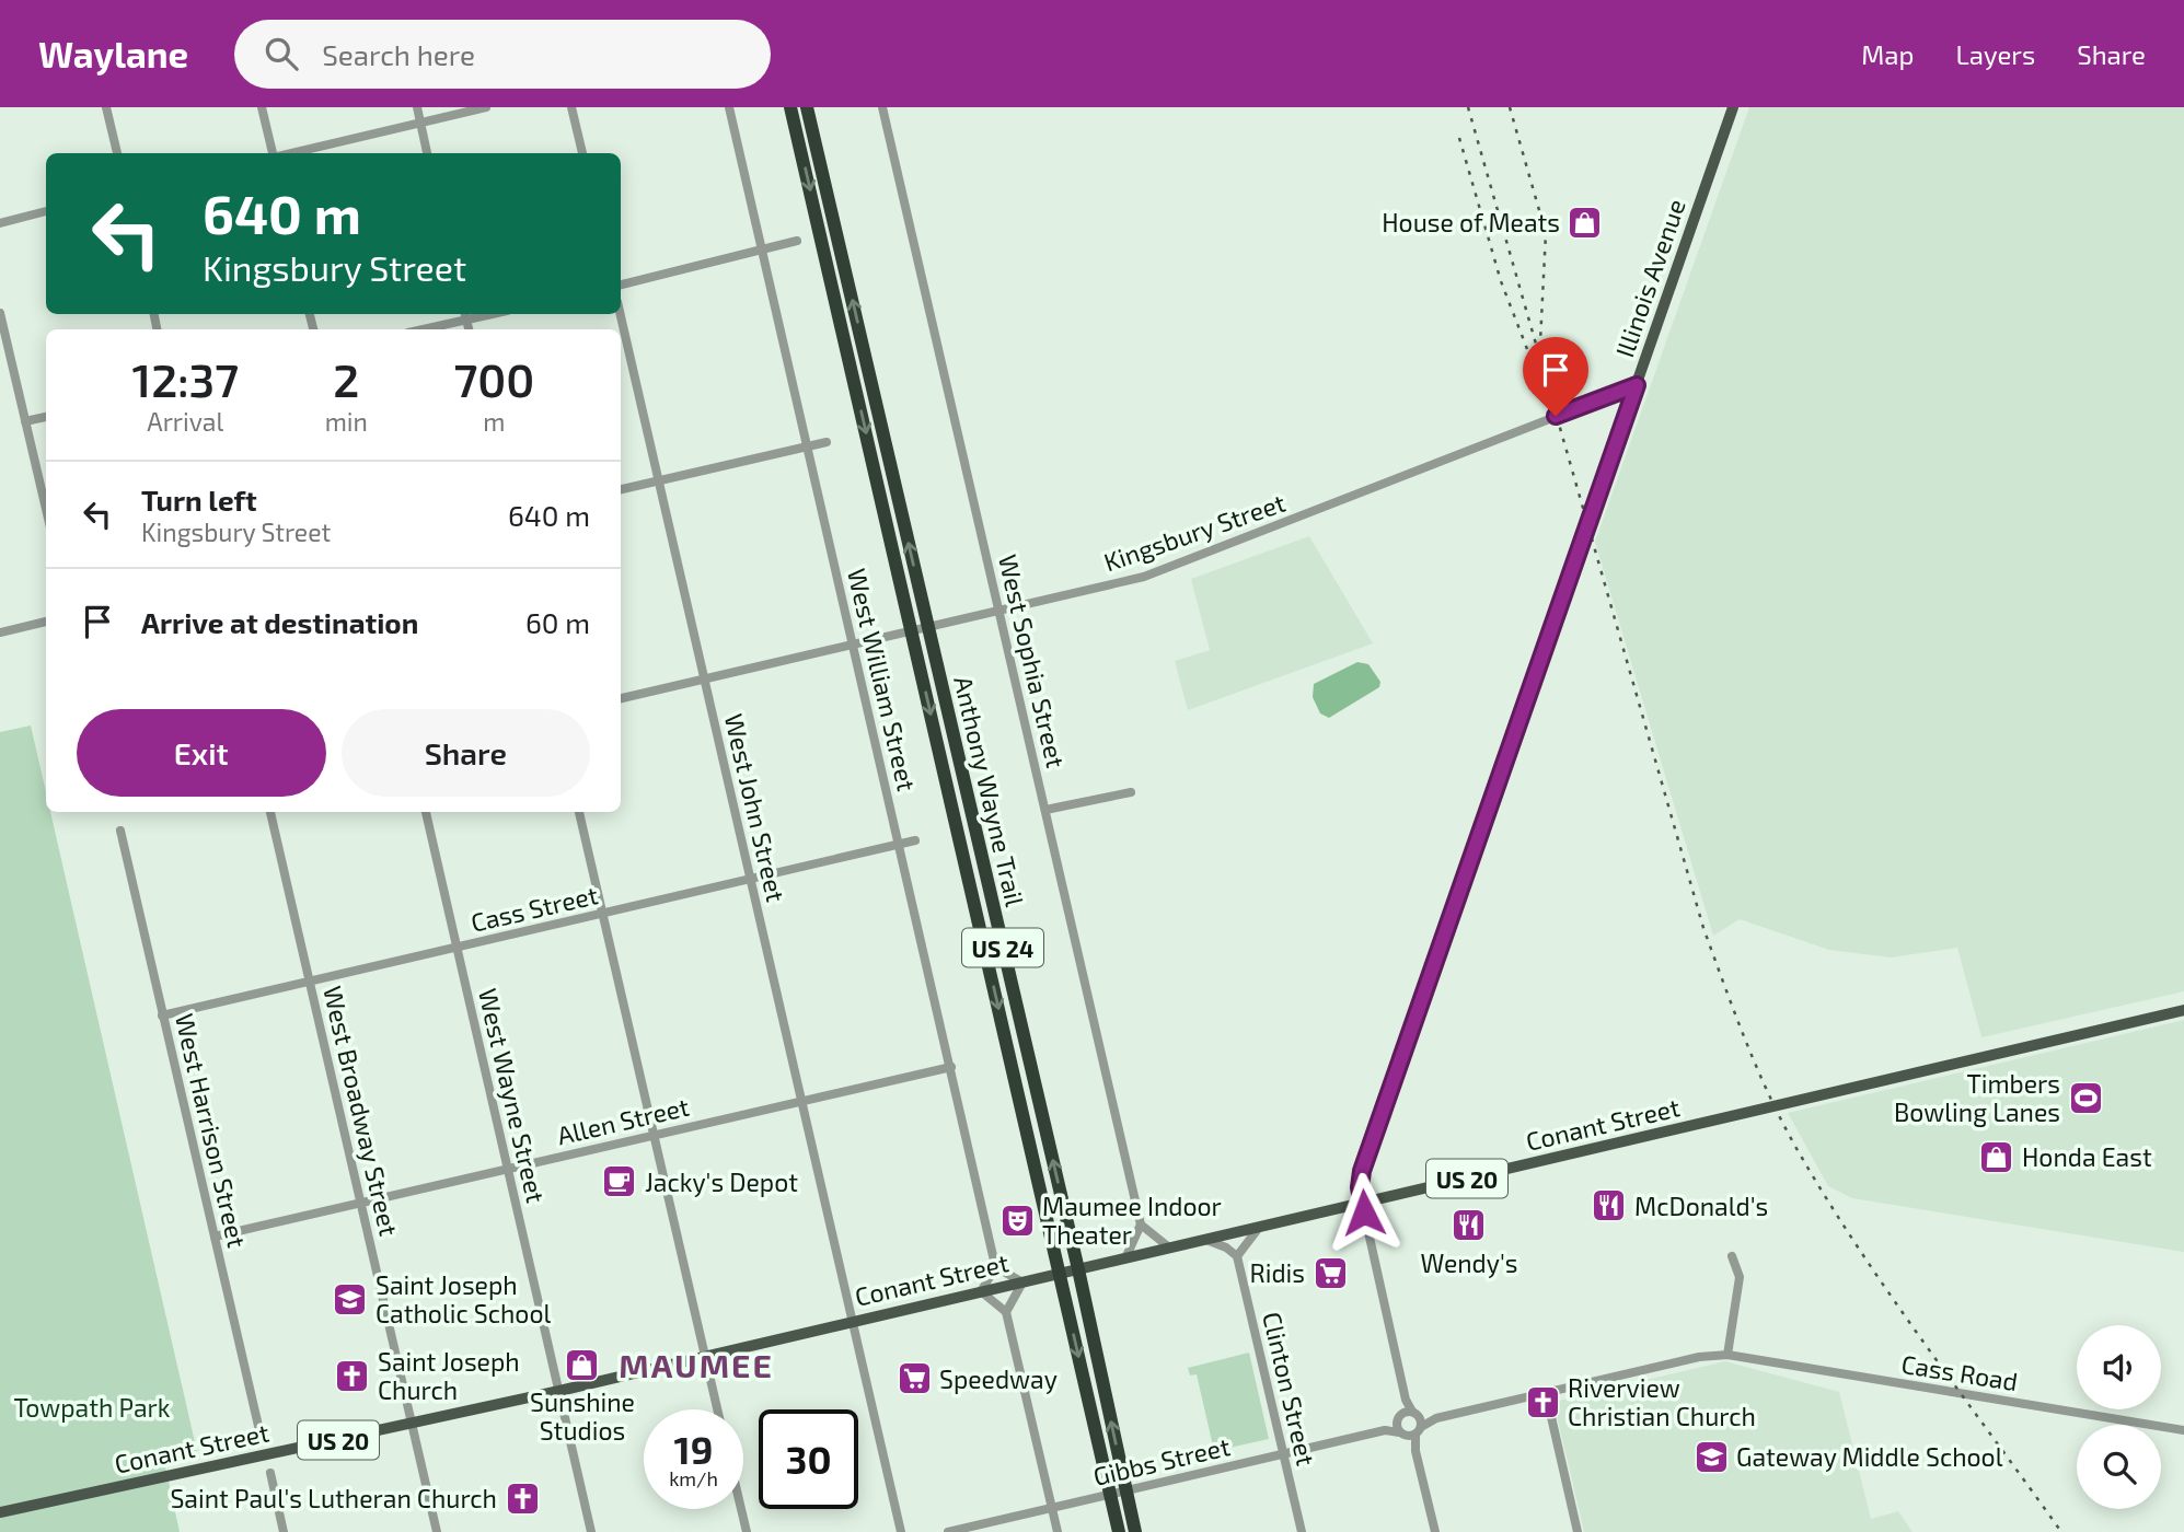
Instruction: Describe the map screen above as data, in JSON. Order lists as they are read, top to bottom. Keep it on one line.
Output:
{"streets":{"highway":["Anthony Wayne Trail","US 24"],"main road":["Illinois Avenue","Conant Street","US 20"],"street":["Kingsbury Street","West Sophia Street","West William Street","West John Street","Cass Street","West Wayne Street","West Broadway Street","Allen Street","West Harrison Street","Cass Road","Clinton Street","Gibbs Street"]},"crossings":[["Illinois Avenue","Kingsbury Street"],["Illinois Avenue","Conant Street"],["Kingsbury Street","West Sophia Street"],["Kingsbury Street","West William Street"],["Kingsbury Street","Anthony Wayne Trail"],["Kingsbury Street","West John Street"],["West William Street","Cass Street"],["West William Street","Allen Street"],["Anthony Wayne Trail","Conant Street"],["Anthony Wayne Trail","Gibbs Street"],["West John Street","Cass Street"],["West John Street","Allen Street"],["West John Street","Conant Street"],["Cass Street","West Wayne Street"],["Cass Street","West Broadway Street"],["Cass Street","West Harrison Street"],["West Wayne Street","Allen Street"],["West Wayne Street","Conant Street"],["West Broadway Street","Allen Street"],["West Broadway Street","Conant Street"],["Allen Street","West Harrison Street"],["Clinton Street","Gibbs Street"]],"districts":["MAUMEE"],"parks":["Towpath Park"],"places":{"shop":["House of Meats","Honda East","Sunshine Studios"],"sports":["Timbers Bowling Lanes"],"cafe":["Jacky's Depot"],"restaurant":["McDonald's","Wendy's"],"theatre":["Maumee Indoor Theater"],"supermarket":["Ridis","Speedway"],"school or university":["Saint Joseph Catholic School","Gateway Middle School"],"church":["Saint Joseph Church","Riverview Christian Church","Saint Paul's Lutheran Church"]},"page":{"header":"Waylane","search":"Search here","nav":["Map","Layers","Share"],"turn":["640 m","Kingsbury Street"],"eta":["12:37","Arrival","2","min","700","m"],"list":[{"name":"Turn left","note":"Kingsbury Street","value":"640 m"},{"name":"Arrive at destination","value":"60 m"}],"buttons":["Exit","Share"],"speed":"19 km/h","limit":"30"}}
